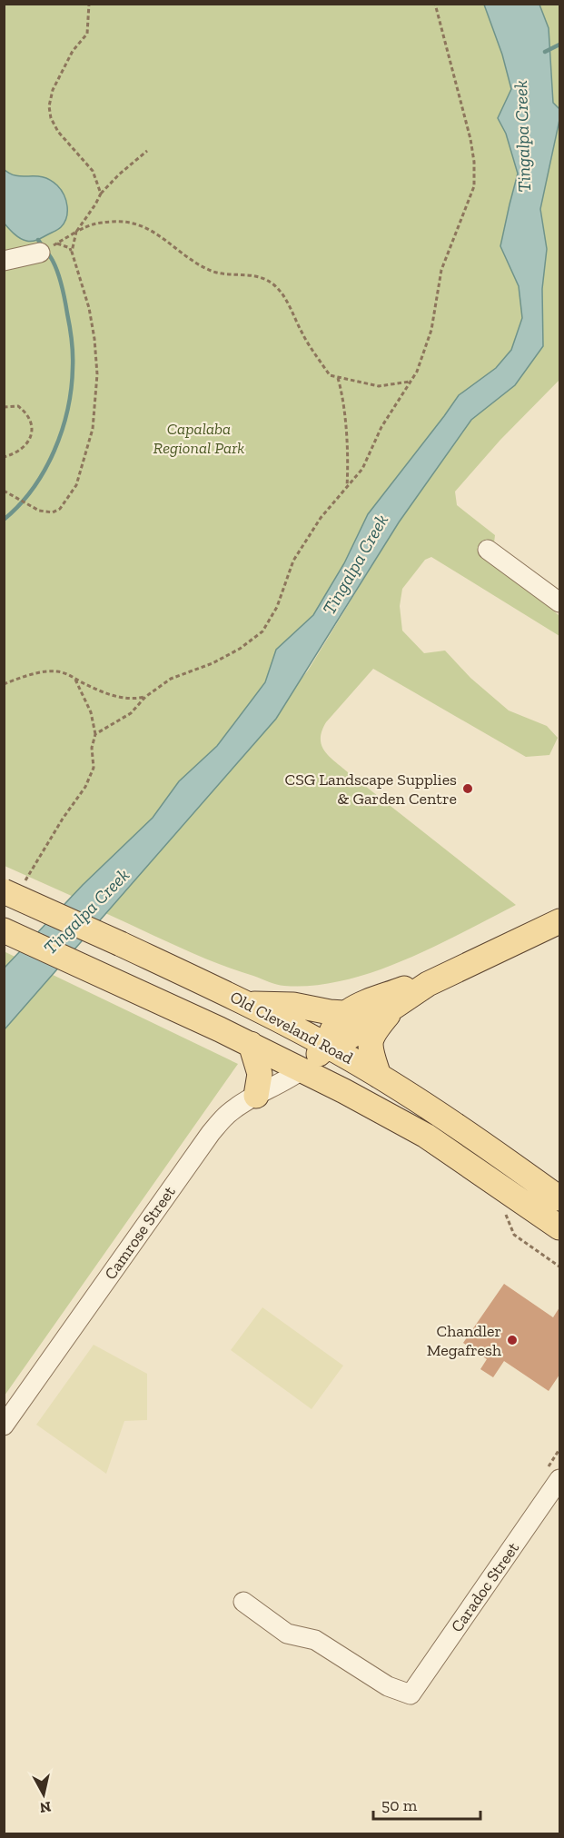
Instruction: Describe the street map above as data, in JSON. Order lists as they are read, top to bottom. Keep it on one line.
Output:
{"streets":{"main road":["Old Cleveland Road"],"street":["Camrose Street","Caradoc Street"]},"crossings":[["Old Cleveland Road","Camrose Street"]],"water":["Tingalpa Creek"],"parks":["Capalaba Regional Park"],"places":["CSG Landscape Supplies & Garden Centre","Chandler Megafresh"],"scale_bar":"50 m","north":"bottom"}
